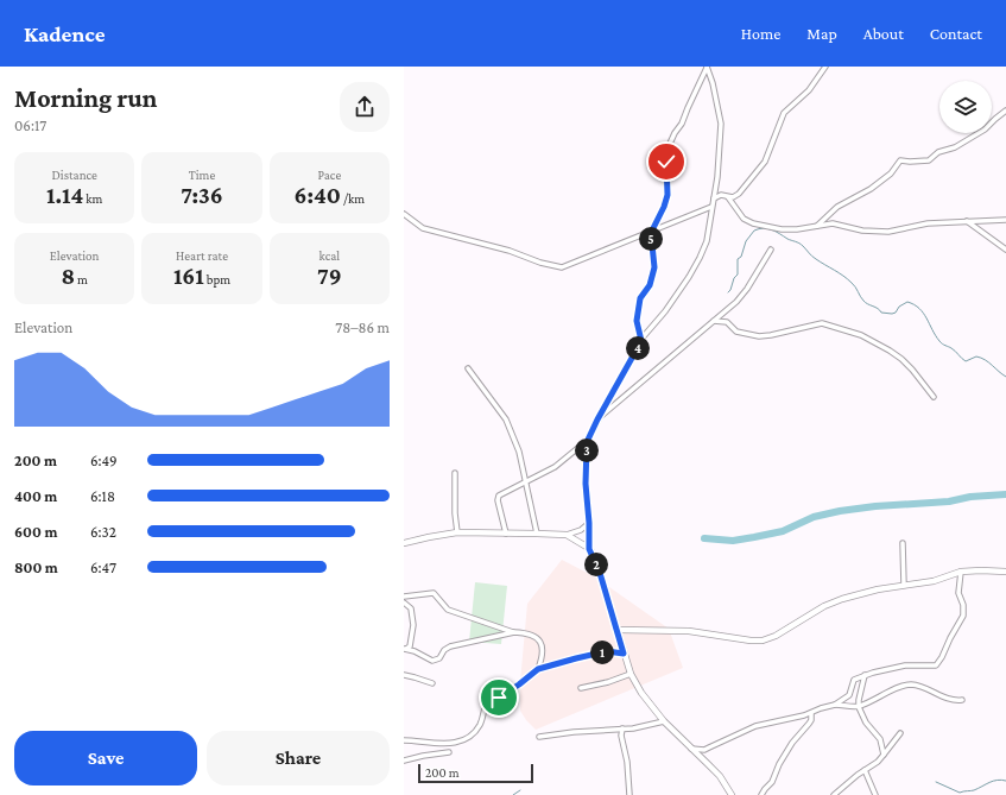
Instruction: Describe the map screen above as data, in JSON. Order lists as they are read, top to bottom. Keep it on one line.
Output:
{"scale_bar":"200 m","page":{"header":"Kadence","nav":["Home","Map","About","Contact"],"heading":["Morning run","06:17"],"stats":[["Distance","1.14 km"],["Time","7:36"],["Pace","6:40 /km"],["Elevation","8 m"],["Heart rate","161 bpm"],["kcal","79"]],"pins":["5","4","3","2","1"],"chart":["Elevation","78–86 m"],"list":[{"name":"200 m","note":"6:49"},{"name":"400 m","note":"6:18"},{"name":"600 m","note":"6:32"},{"name":"800 m","note":"6:47"}],"buttons":["Save","Share"],"scale":"200 m"}}
